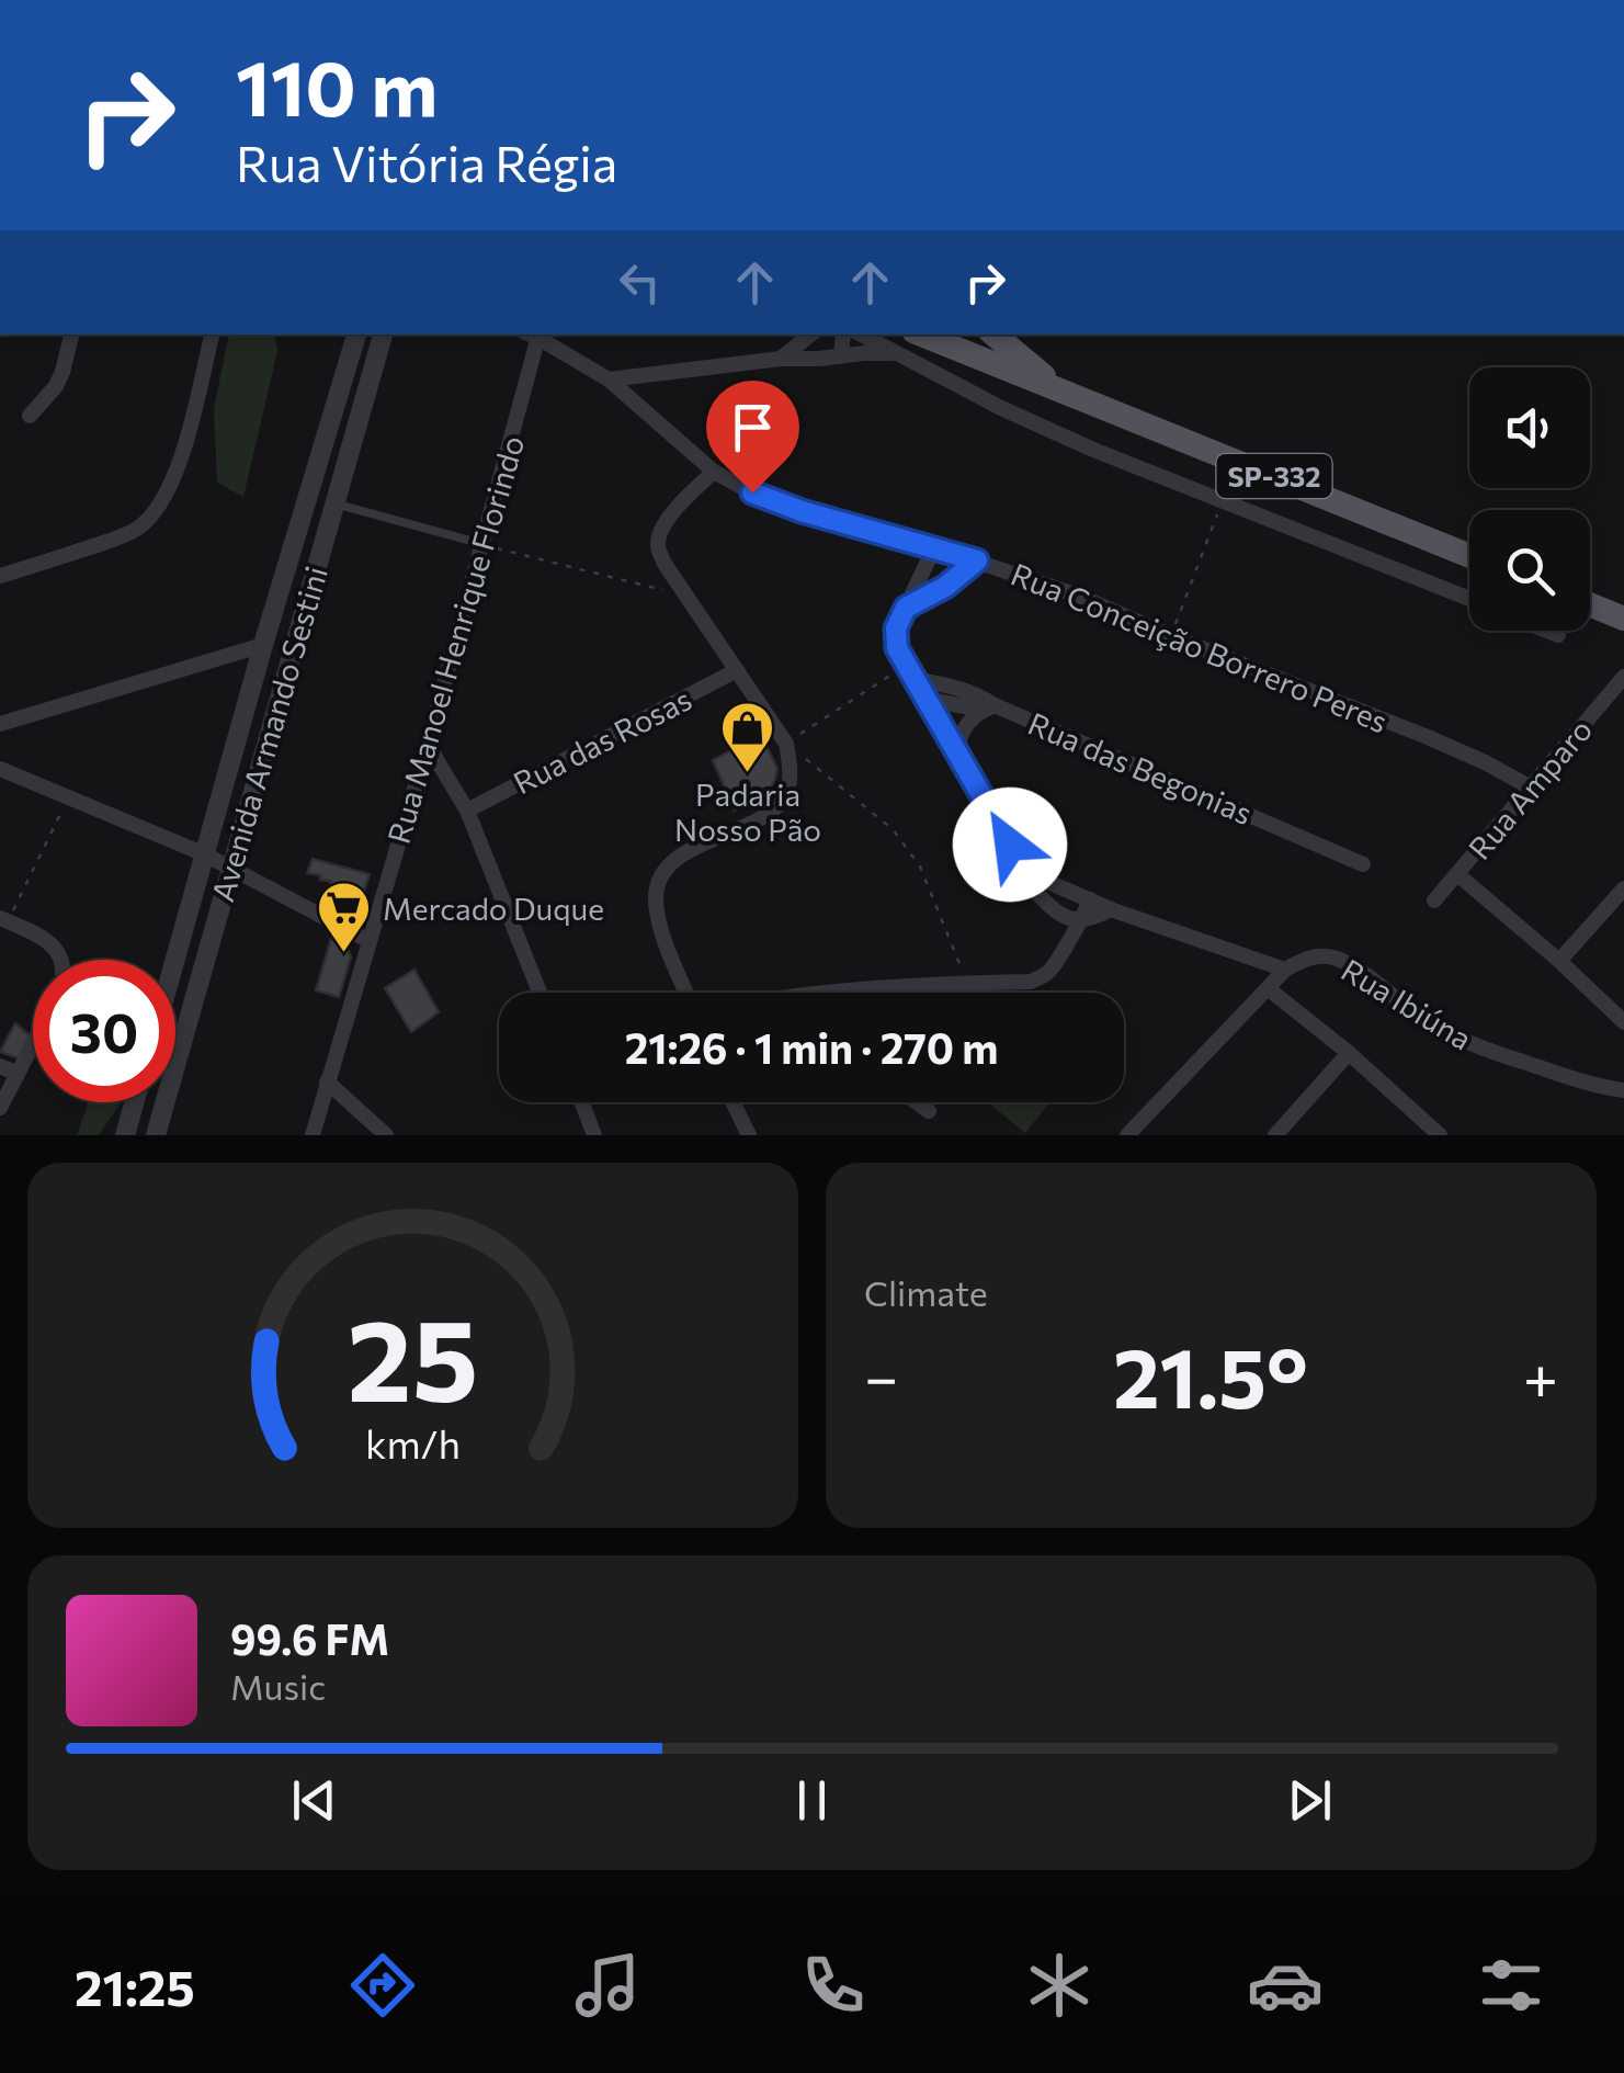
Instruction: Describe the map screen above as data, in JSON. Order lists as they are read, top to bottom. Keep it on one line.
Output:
{"streets":{"main road":["SP-332"],"street":["Rua Manoel Henrique Florindo","Rua Conceição Borrero Peres","Avenida Armando Sestini","Rua das Rosas","Rua das Begonias","Rua Amparo","Rua Ibiúna"]},"crossings":[["Rua Conceição Borrero Peres","Rua Amparo"]],"places":{"shop":["Padaria Nosso Pão"],"supermarket":["Mercado Duque"]},"page":{"turn":["110 m","Rua Vitória Régia"],"limit":"30","trip":"21:26 · 1 min · 270 m","tile":"Climate","heat":["−","21.5°","+"],"song":["99.6 FM","Music"],"tabs":"21:25","gauge":["25","km/h"]}}
